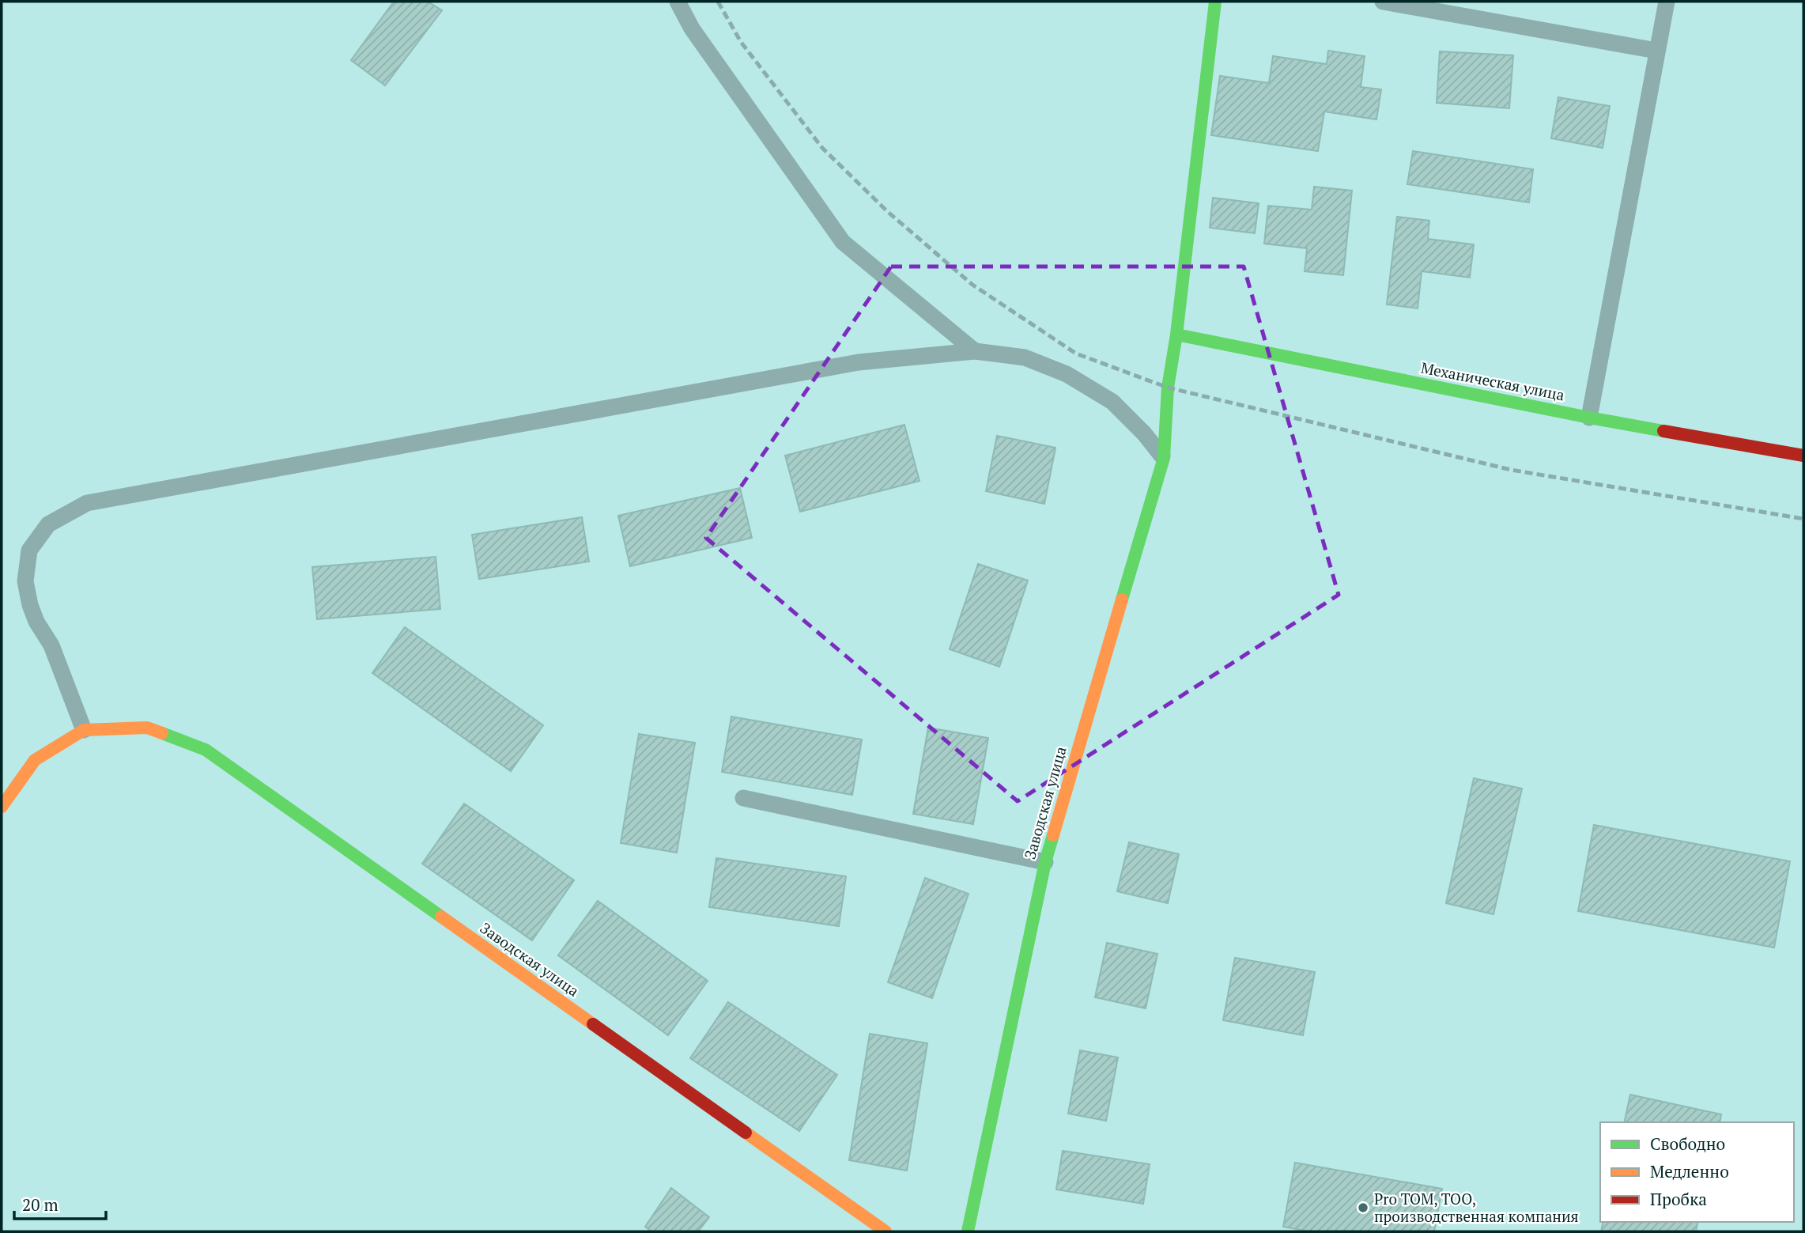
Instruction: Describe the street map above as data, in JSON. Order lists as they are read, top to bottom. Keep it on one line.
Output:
{"streets":{"street":["Механическая улица","Заводская улица"]},"crossings":[["Механическая улица","Заводская улица"]],"places":["Pro TOM, ТОО, производственная компания"],"legend":["Свободно","Медленно","Пробка"],"scale_bar":"20 m"}
